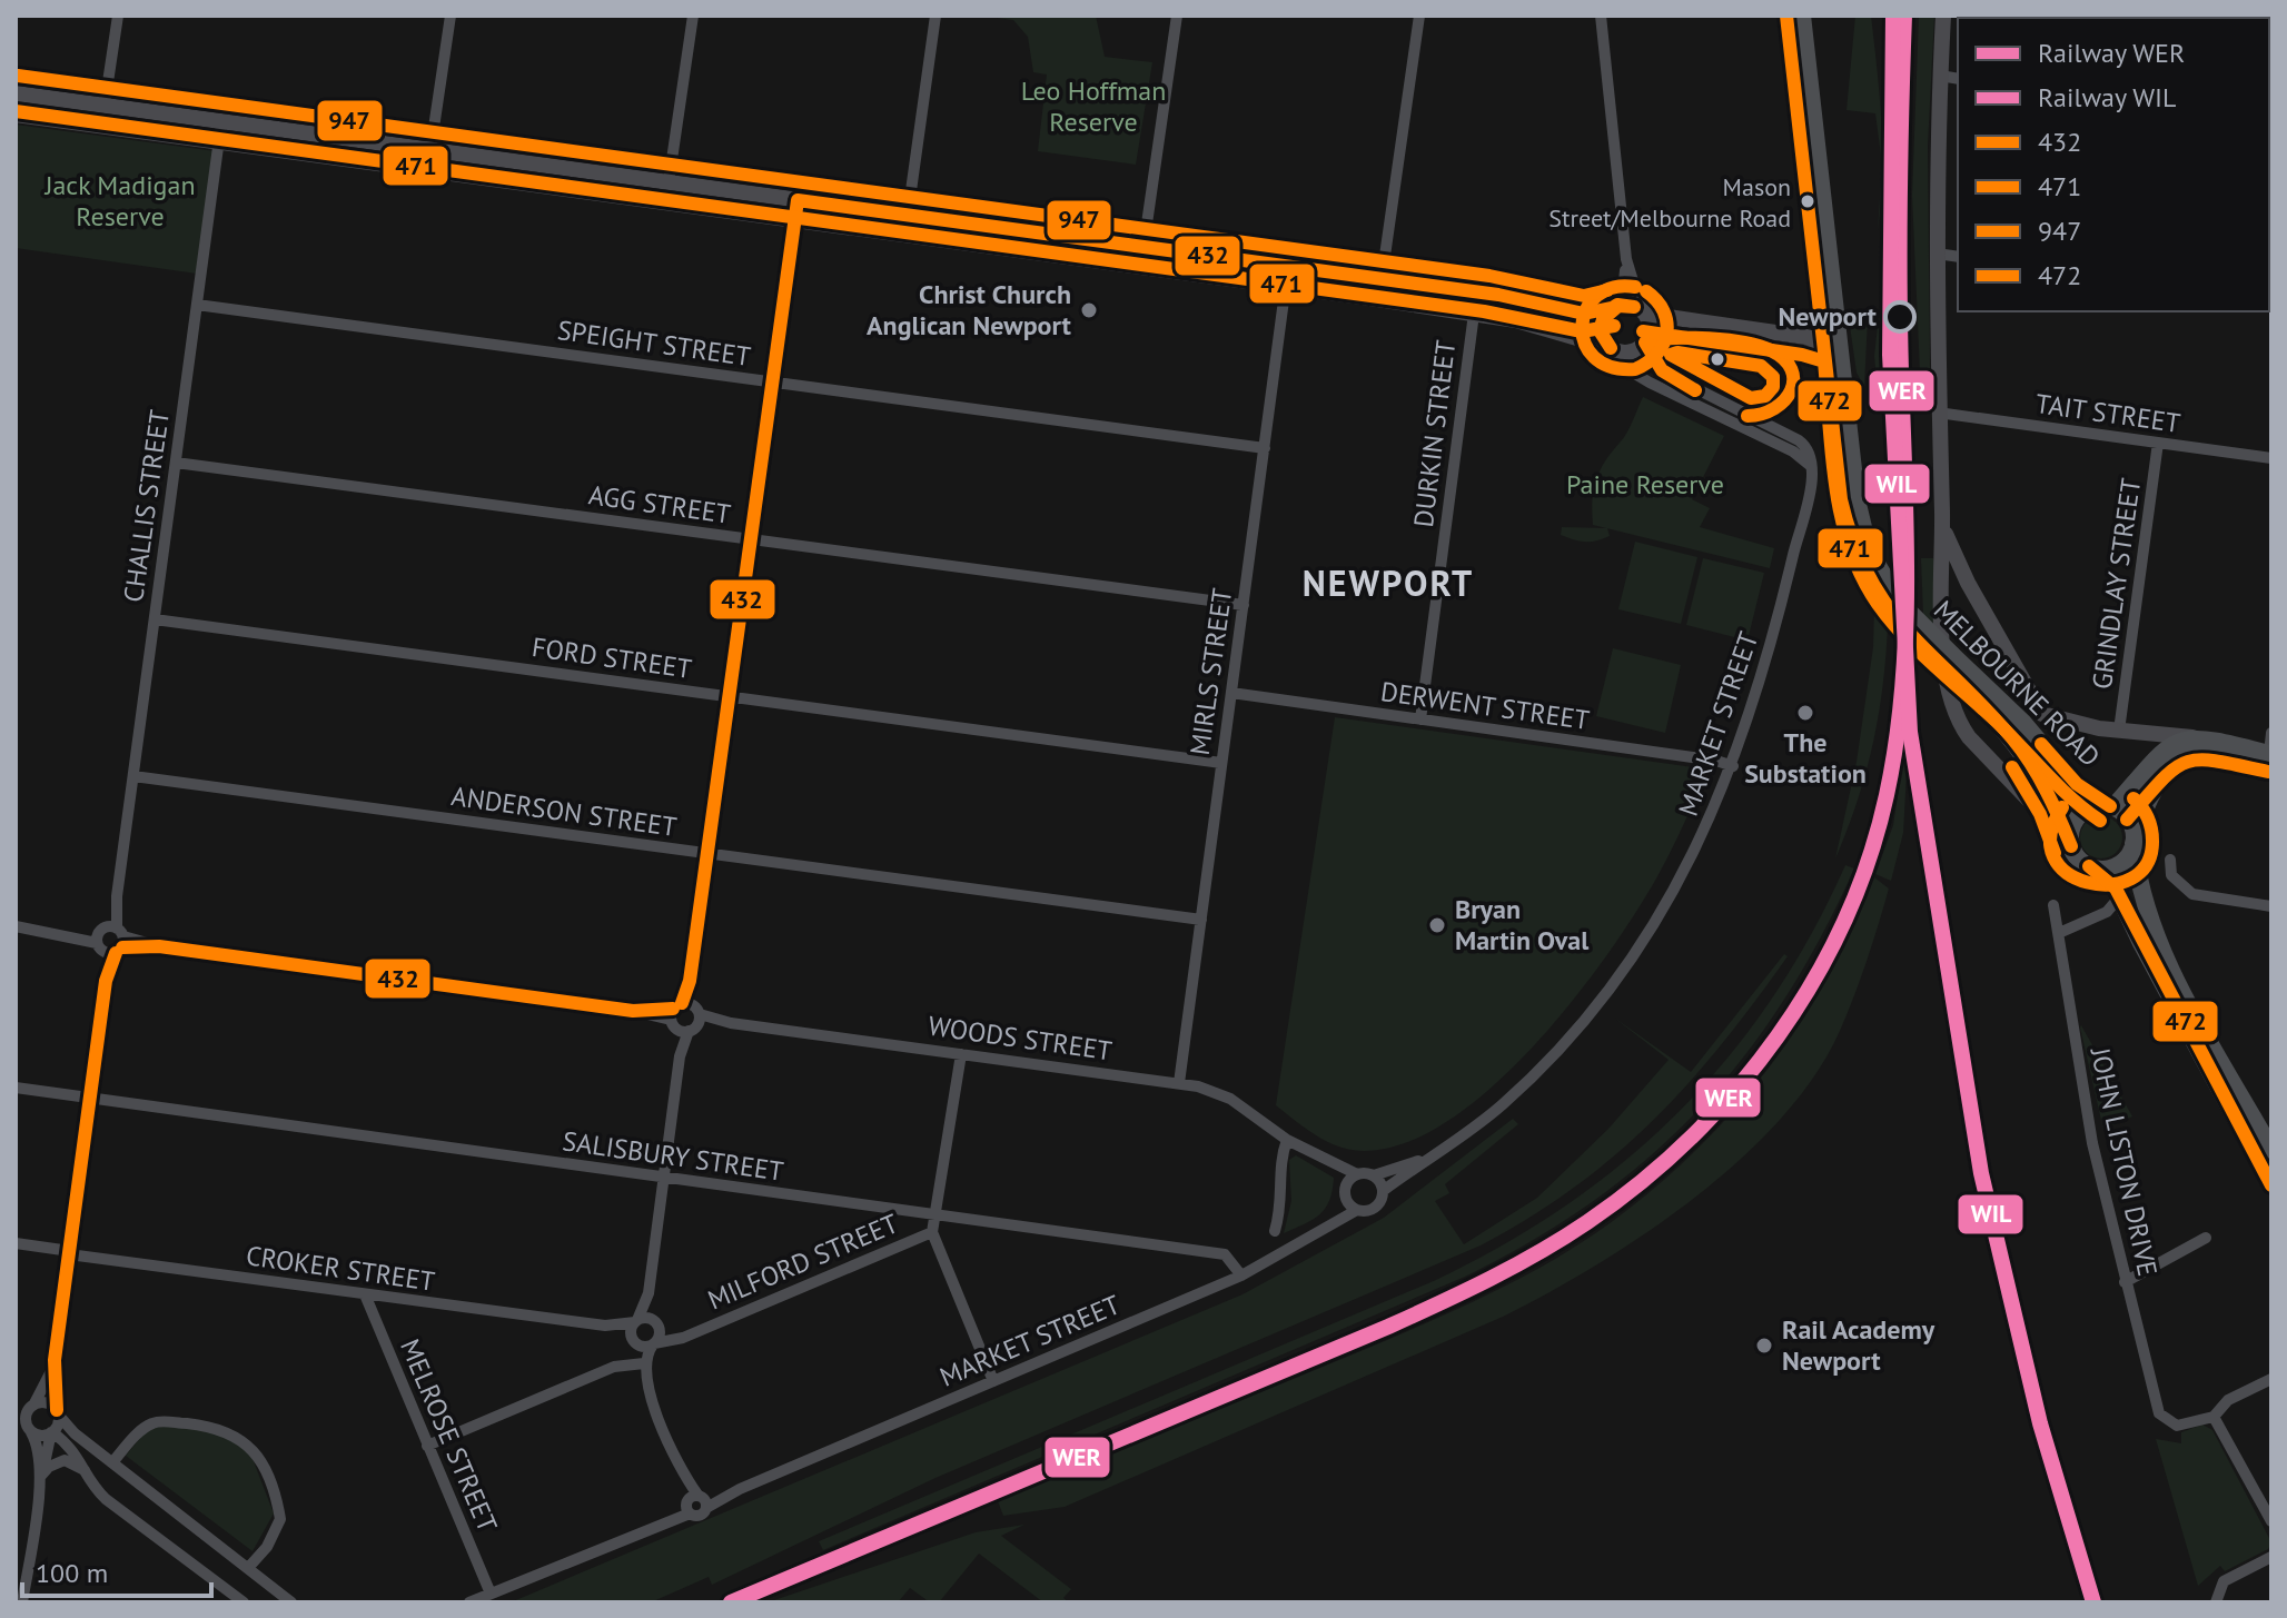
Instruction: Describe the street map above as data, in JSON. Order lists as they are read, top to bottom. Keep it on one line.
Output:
{"streets":{"main road":["MELBOURNE ROAD"],"street":["SPEIGHT STREET","TAIT STREET","DURKIN STREET","AGG STREET","CHALLIS STREET","GRINDLAY STREET","FORD STREET","MIRLS STREET","DERWENT STREET","MARKET STREET","ANDERSON STREET","WOODS STREET","SALISBURY STREET","JOHN LISTON DRIVE","MILFORD STREET","CROKER STREET","MELROSE STREET"]},"crossings":[["SPEIGHT STREET","CHALLIS STREET"],["SPEIGHT STREET","MIRLS STREET"],["TAIT STREET","GRINDLAY STREET"],["DURKIN STREET","DERWENT STREET"],["AGG STREET","CHALLIS STREET"],["AGG STREET","MIRLS STREET"],["CHALLIS STREET","FORD STREET"],["CHALLIS STREET","ANDERSON STREET"],["CHALLIS STREET","WOODS STREET"],["CHALLIS STREET","SALISBURY STREET"],["CHALLIS STREET","CROKER STREET"],["FORD STREET","MIRLS STREET"],["MIRLS STREET","DERWENT STREET"],["MIRLS STREET","ANDERSON STREET"],["MIRLS STREET","WOODS STREET"],["DERWENT STREET","MARKET STREET"],["MARKET STREET","WOODS STREET"],["MARKET STREET","SALISBURY STREET"],["MARKET STREET","MELROSE STREET"],["MILFORD STREET","CROKER STREET"],["CROKER STREET","MELROSE STREET"]],"districts":["NEWPORT"],"parks":["Leo Hoffman Reserve","Jack Madigan Reserve","Paine Reserve"],"places":["Mason Street/Melbourne Road","Christ Church Anglican Newport","Newport","The Substation","Bryan Martin Oval","Rail Academy Newport"],"lines":["rail line WER","rail line WIL","transit line 472","transit line 947","transit line 471","transit line 432"],"legend":["Railway WER","Railway WIL","432","471","947","472"],"scale_bar":"100 m"}
